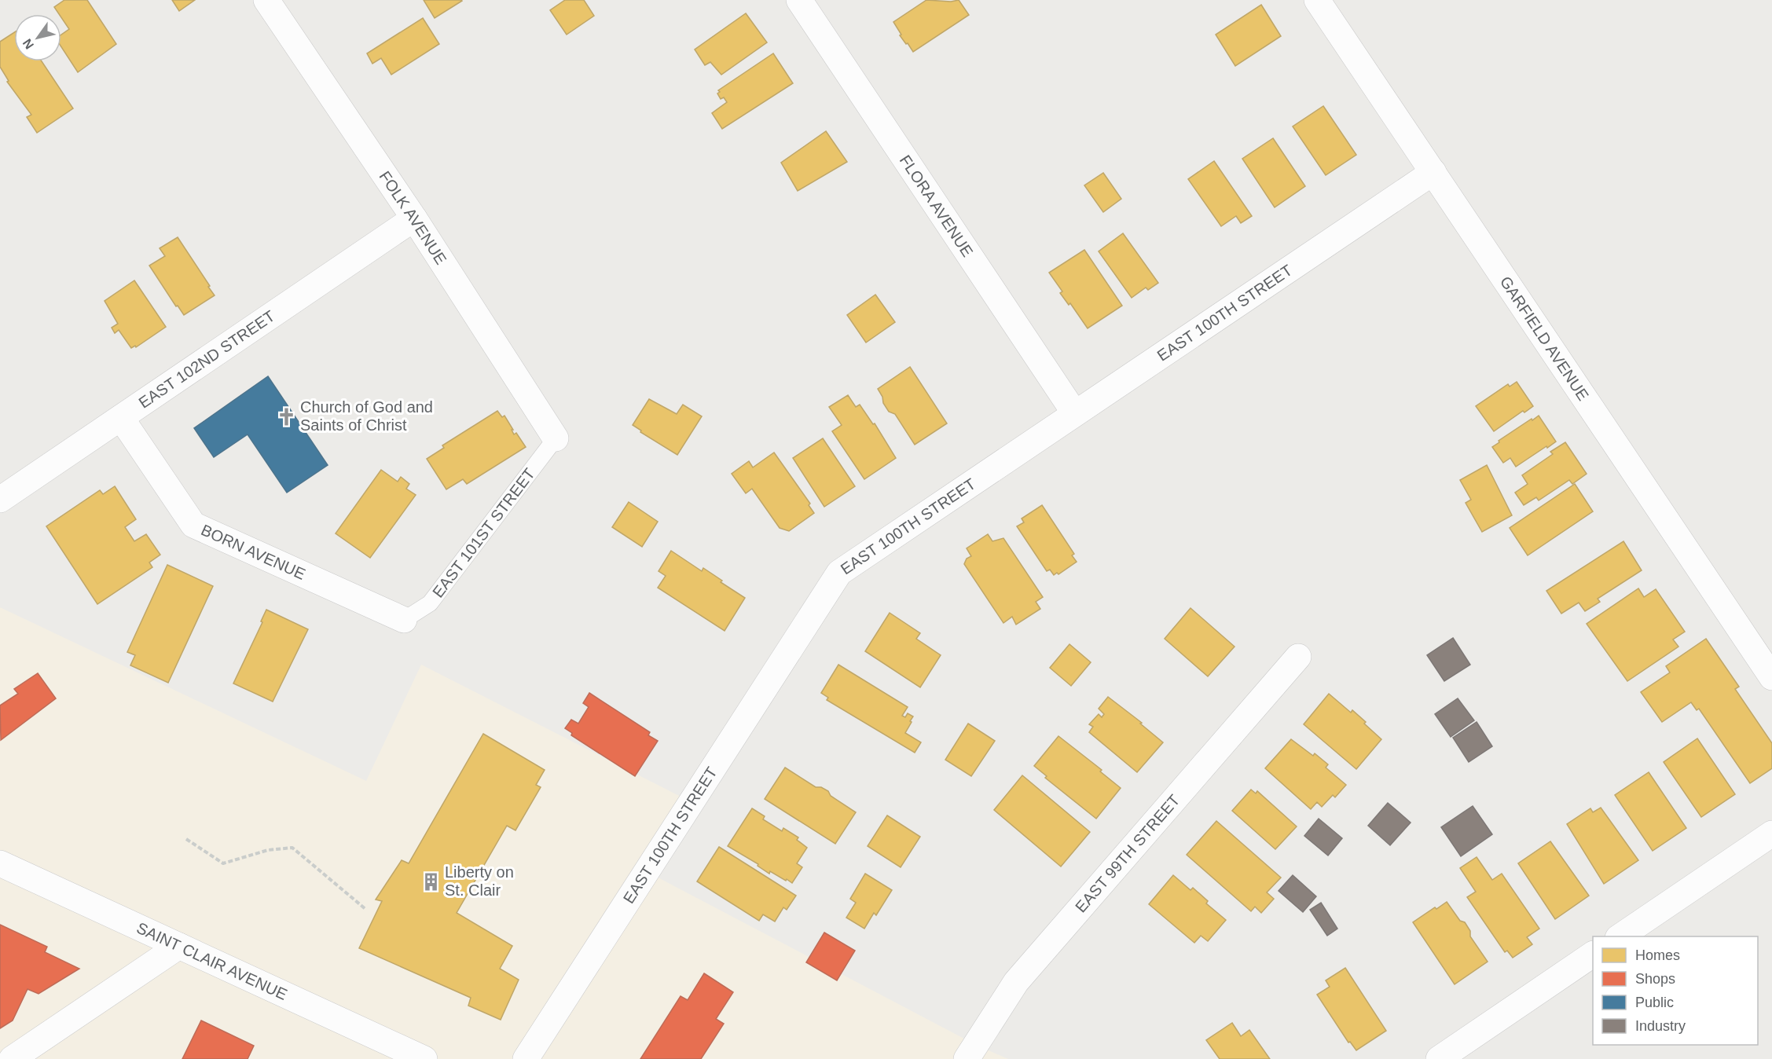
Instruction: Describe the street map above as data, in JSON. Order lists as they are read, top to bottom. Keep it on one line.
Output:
{"streets":{"street":["FLORA AVENUE","FOLK AVENUE","EAST 100TH STREET","GARFIELD AVENUE","EAST 102ND STREET","BORN AVENUE","EAST 99TH STREET","SAINT CLAIR AVENUE"],"lane":["EAST 101ST STREET"]},"crossings":[["FLORA AVENUE","EAST 100TH STREET"],["FOLK AVENUE","EAST 102ND STREET"],["FOLK AVENUE","EAST 101ST STREET"],["EAST 100TH STREET","GARFIELD AVENUE"],["EAST 102ND STREET","BORN AVENUE"],["EAST 101ST STREET","BORN AVENUE"]],"places":{"church":["Church of God and Saints of Christ"],"building":["Liberty on St. Clair"]},"legend":["Homes","Shops","Public","Industry"],"north":"bottom left"}
